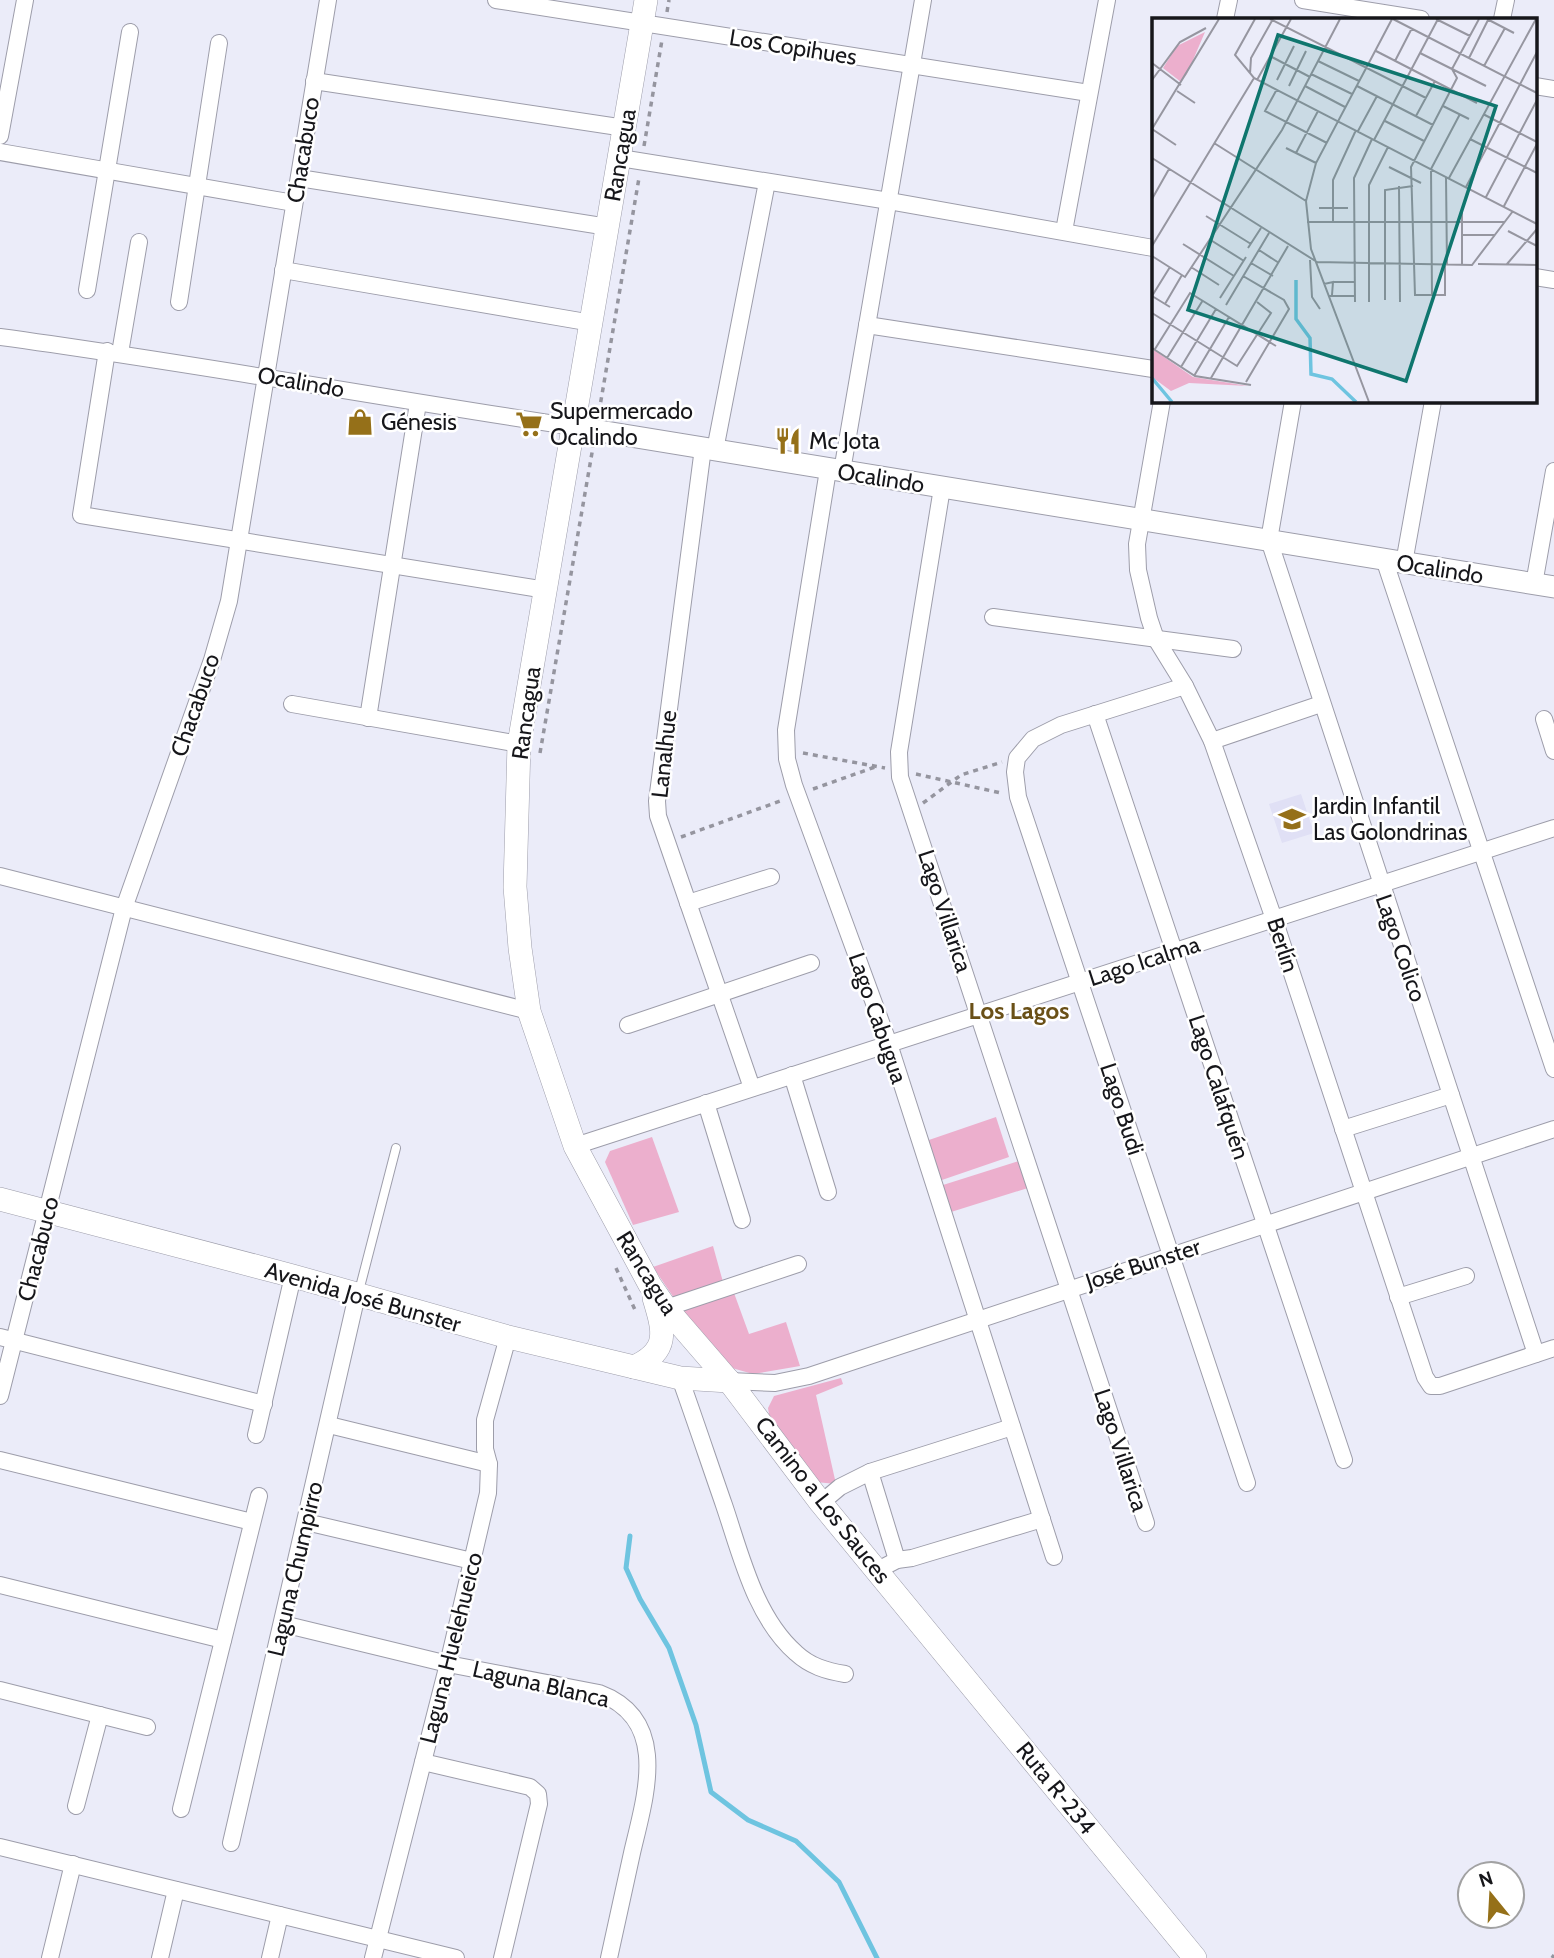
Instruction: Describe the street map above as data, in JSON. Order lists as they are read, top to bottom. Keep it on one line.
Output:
{"streets":{"main road":["Rancagua","Avenida José Bunster","Camino a Los Sauces","Ruta R-234"],"street":["Los Copihues","Chacabuco","Ocalindo","Lanalhue","Lago Villarica","Berlín","Lago Colico","Lago Icalma","Lago Cabugua","Lago Calafquén","Lago Budi","José Bunster","Laguna Chumpirro","Laguna Huelehueico","Laguna Blanca"]},"crossings":[["Los Copihues","Rancagua"],["Los Copihues","Lago Cabugua"],["Chacabuco","Ocalindo"],["Chacabuco","Avenida José Bunster"],["Rancagua","Ocalindo"],["Rancagua","Lago Icalma"],["Rancagua","José Bunster"],["Rancagua","Avenida José Bunster"],["Rancagua","Camino a Los Sauces"],["Ocalindo","Lanalhue"],["Ocalindo","Lago Villarica"],["Ocalindo","Berlín"],["Ocalindo","Lago Colico"],["Ocalindo","Lago Cabugua"],["Lanalhue","Lago Icalma"],["Lago Villarica","Lago Icalma"],["Lago Villarica","José Bunster"],["Berlín","Lago Colico"],["Berlín","Lago Icalma"],["Berlín","José Bunster"],["Lago Colico","Lago Icalma"],["Lago Colico","José Bunster"],["Lago Icalma","Lago Cabugua"],["Lago Icalma","Lago Calafquén"],["Lago Icalma","Lago Budi"],["Lago Cabugua","José Bunster"],["Lago Calafquén","José Bunster"],["Lago Budi","José Bunster"],["José Bunster","Avenida José Bunster"],["José Bunster","Camino a Los Sauces"],["Avenida José Bunster","Camino a Los Sauces"],["Avenida José Bunster","Laguna Chumpirro"],["Avenida José Bunster","Laguna Huelehueico"],["Camino a Los Sauces","Ruta R-234"],["Laguna Chumpirro","Laguna Blanca"],["Laguna Huelehueico","Laguna Blanca"]],"districts":["Los Lagos"],"places":{"shop":["Génesis"],"supermarket":["Supermercado Ocalindo"],"restaurant":["Mc Jota"],"school or university":["Jardin Infantil Las Golondrinas"]},"north":"top"}
